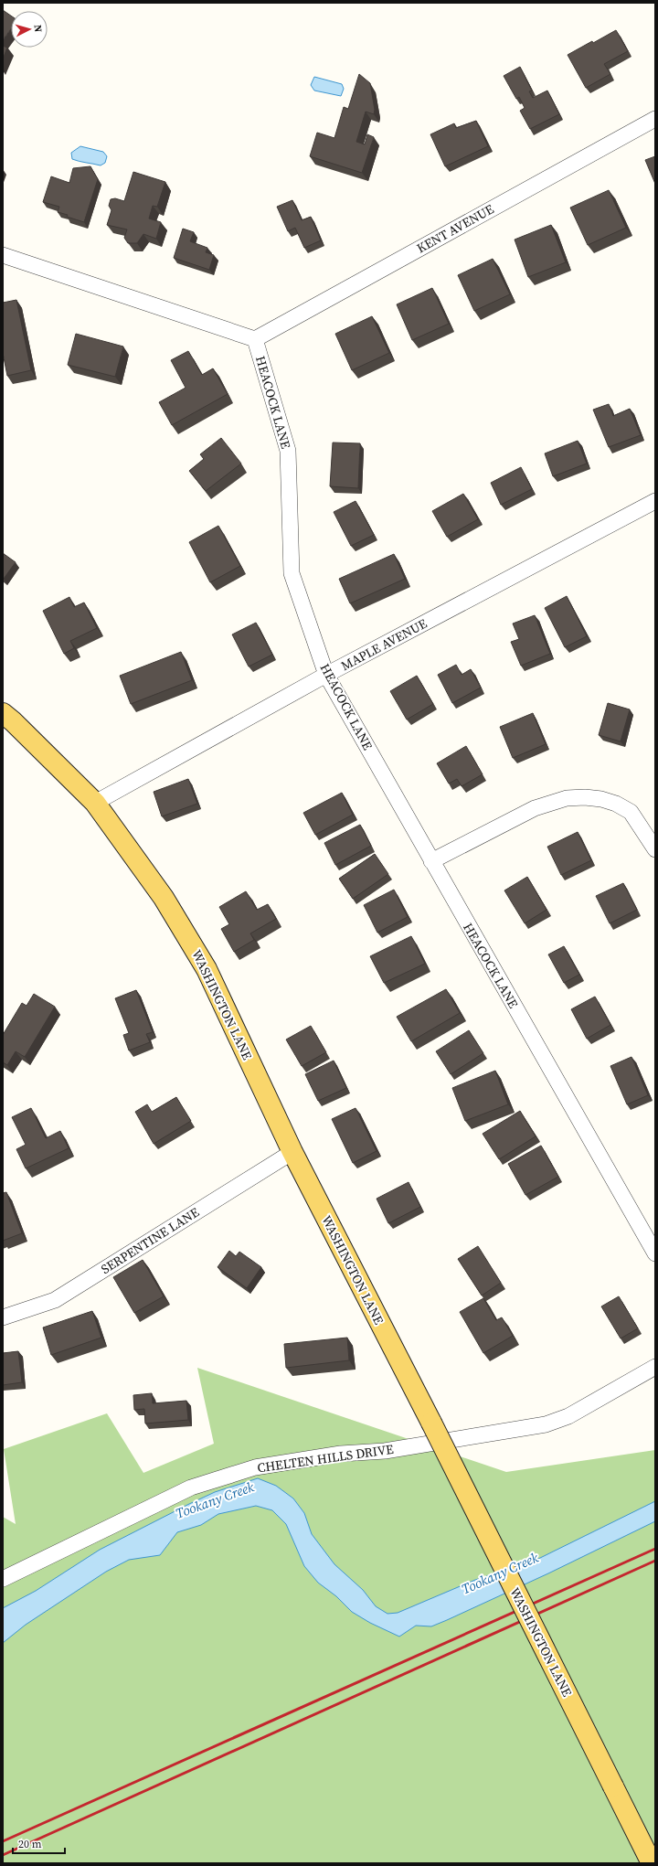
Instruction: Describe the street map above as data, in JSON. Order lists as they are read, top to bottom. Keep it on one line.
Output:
{"streets":{"main road":["WASHINGTON LANE"],"street":["KENT AVENUE","HEACOCK LANE","MAPLE AVENUE","SERPENTINE LANE","CHELTEN HILLS DRIVE"]},"crossings":[["KENT AVENUE","HEACOCK LANE"],["HEACOCK LANE","MAPLE AVENUE"],["MAPLE AVENUE","WASHINGTON LANE"],["WASHINGTON LANE","SERPENTINE LANE"]],"water":["Tookany Creek"],"scale_bar":"20 m","north":"right"}
